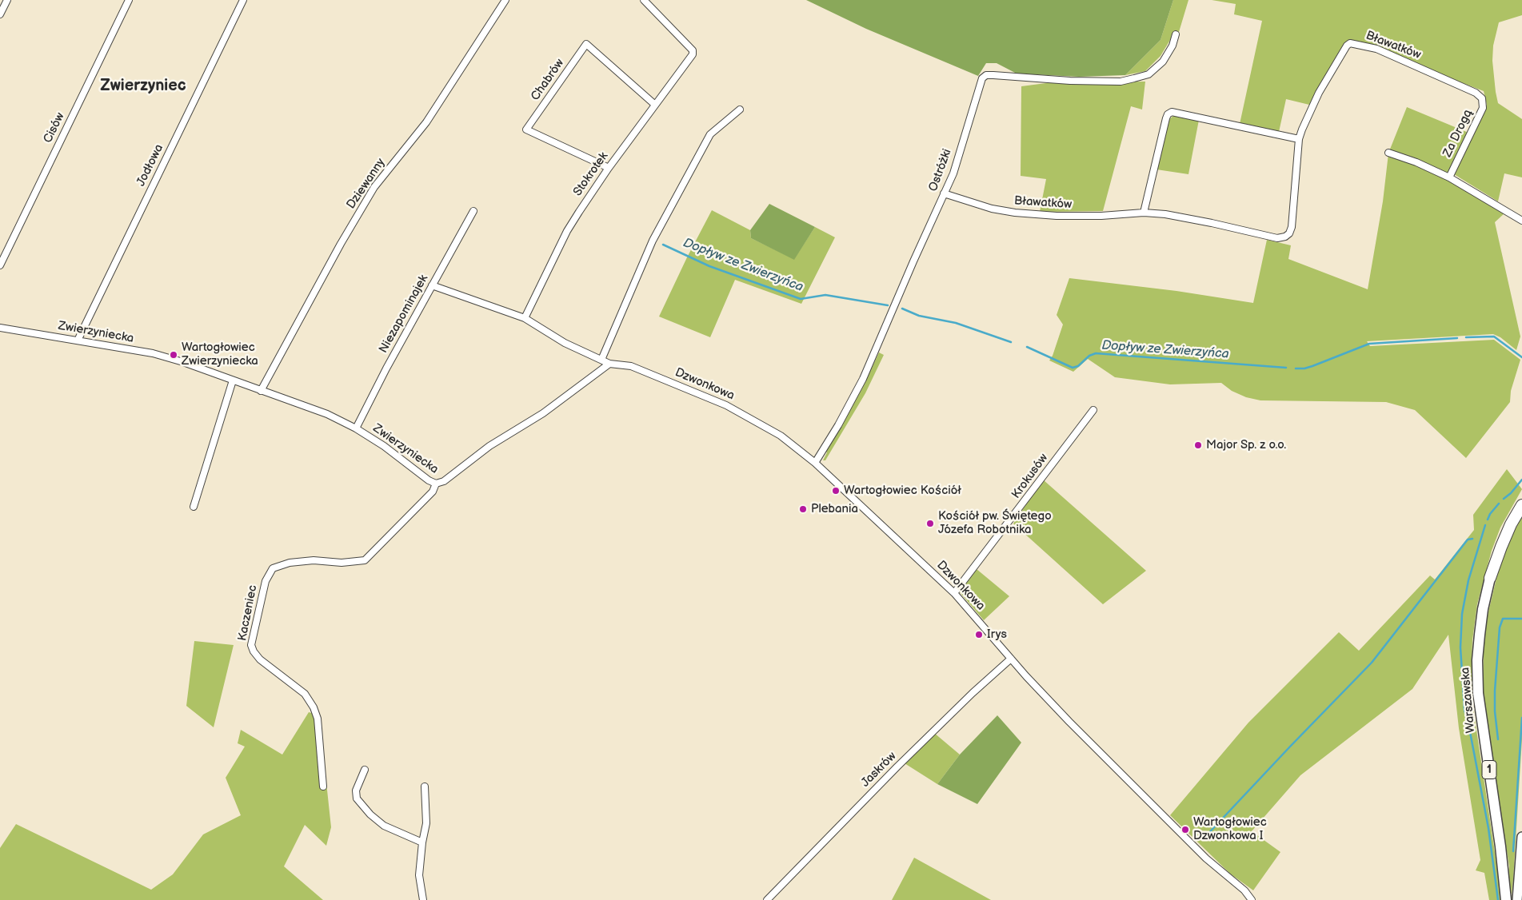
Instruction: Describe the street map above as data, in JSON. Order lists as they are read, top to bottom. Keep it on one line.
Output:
{"streets":{"highway":["Warszawska","1"],"street":["Bławatków","Chabrów","Cisów","Za Drogą","Jodłowa","Ostróżki","Stokrotek","Dziewanny","Niezapominajek","Zwierzyniecka","Dzwonkowa","Krokusów","Kaczeniec","Jaskrów"]},"crossings":[["Bławatków","Za Drogą"],["Bławatków","Ostróżki"],["Chabrów","Stokrotek"],["Jodłowa","Zwierzyniecka"],["Ostróżki","Dzwonkowa"],["Stokrotek","Dzwonkowa"],["Dziewanny","Zwierzyniecka"],["Niezapominajek","Zwierzyniecka"],["Niezapominajek","Dzwonkowa"],["Zwierzyniecka","Dzwonkowa"],["Zwierzyniecka","Kaczeniec"],["Dzwonkowa","Krokusów"],["Dzwonkowa","Jaskrów"]],"districts":["Zwierzyniec"],"water":["Dopływ ze Zwierzyńca"],"places":["Wartogłowiec Zwierzyniecka","Major Sp. z o.o.","Wartogłowiec Kościół","Plebania","Kościół pw. Świętego Józefa Robotnika","Irys","Wartogłowiec Dzwonkowa I"]}
